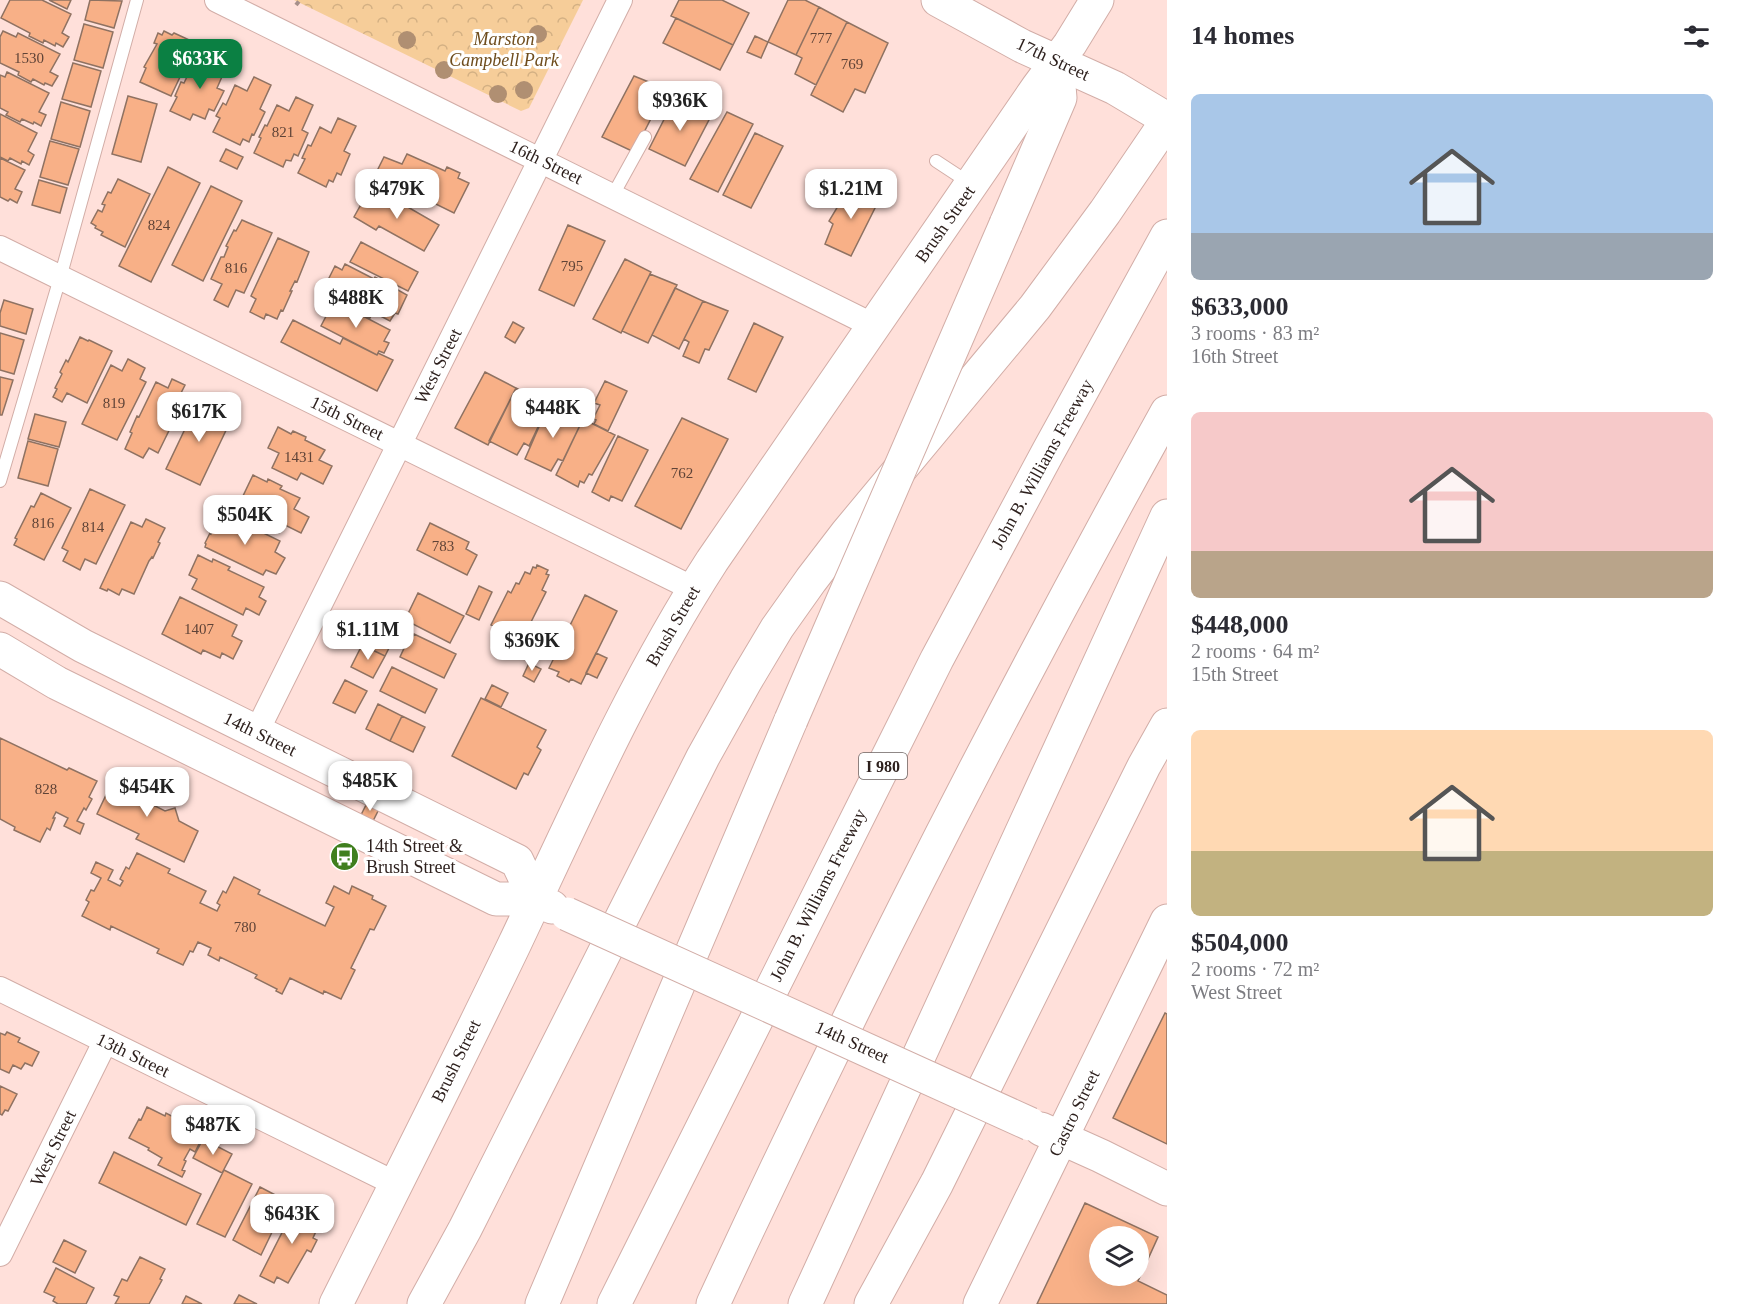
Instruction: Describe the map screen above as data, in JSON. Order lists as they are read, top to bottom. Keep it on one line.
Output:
{"streets":{"main road":["17th Street","Brush Street","John B. Williams Freeway","14th Street","I 980","Castro Street"],"street":["16th Street","West Street","15th Street","13th Street"]},"crossings":[["17th Street","Brush Street"],["16th Street","Brush Street"],["16th Street","West Street"],["Brush Street","15th Street"],["Brush Street","14th Street"],["Brush Street","13th Street"],["West Street","15th Street"],["West Street","14th Street"],["West Street","13th Street"],["14th Street","Castro Street"]],"parks":["Marston Campbell Park"],"places":{"bus stop":["14th Street & Brush Street"]},"house_numbers":["777","1530","769","821","824","795","816","819","1431","762","816","814","783","1407","828","780"],"page":{"heading":"14 homes","price":["$633K","$936K","$479K","$1.21M","$488K","$448K","$617K","$504K","$1.11M","$369K","$485K","$454K","$487K","$643K"],"list":[{"name":"$633,000","note":"3 rooms · 83 m² · 16th Street"},{"name":"$448,000","note":"2 rooms · 64 m² · 15th Street"},{"name":"$504,000","note":"2 rooms · 72 m² · West Street"}]}}
